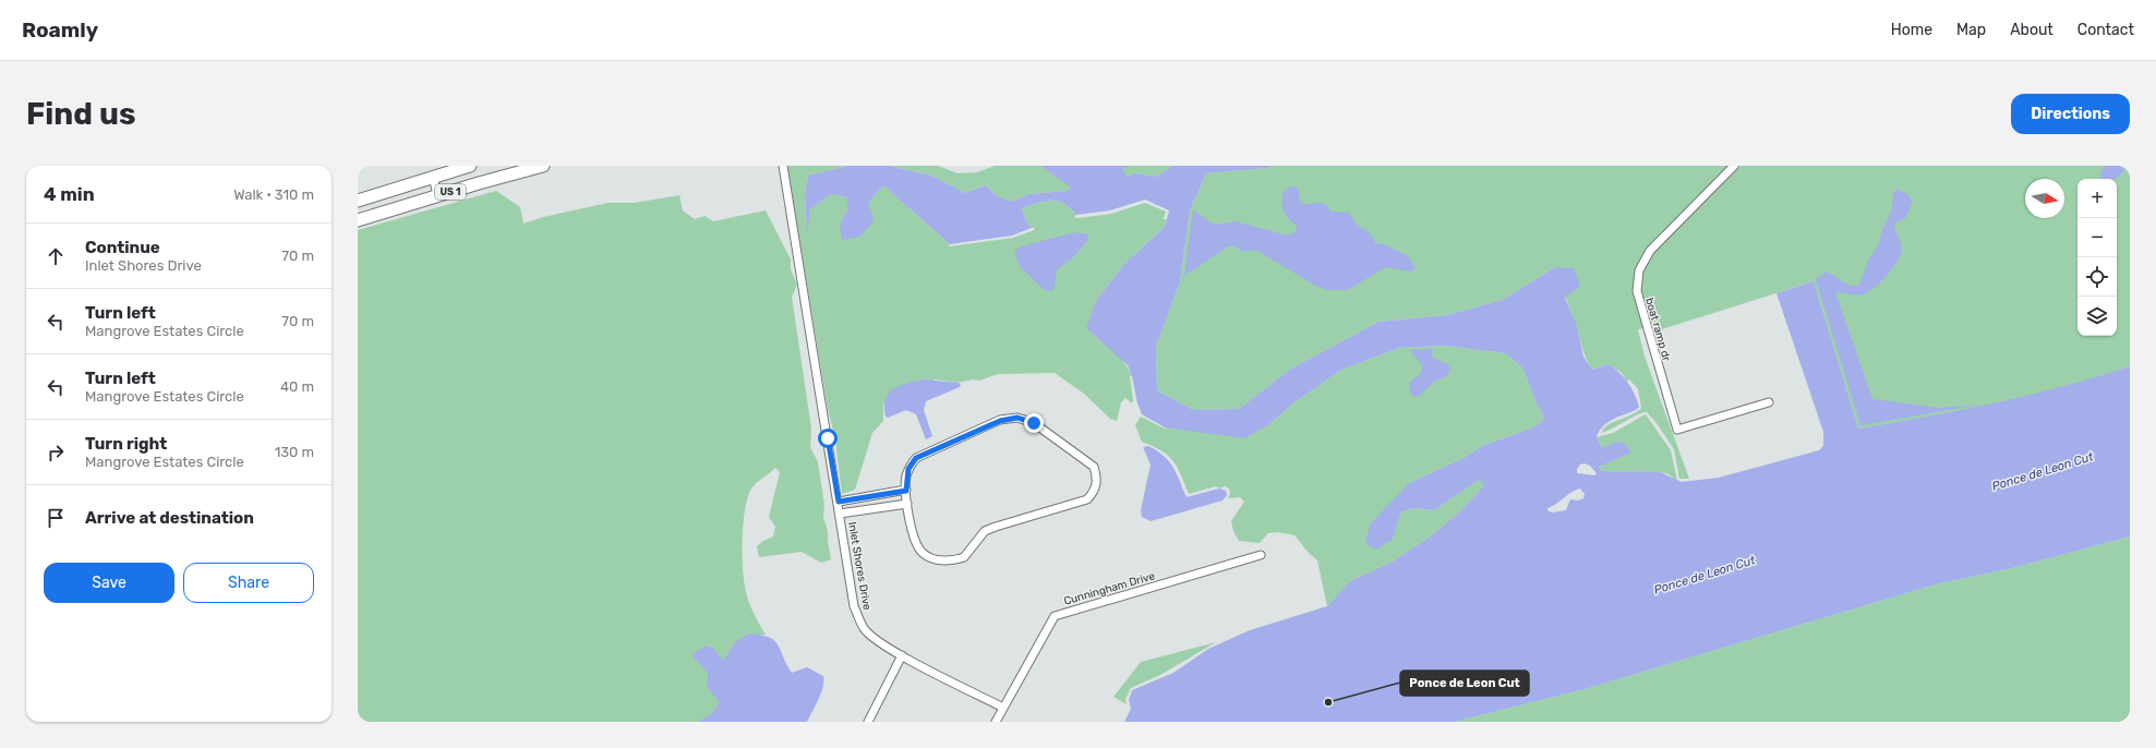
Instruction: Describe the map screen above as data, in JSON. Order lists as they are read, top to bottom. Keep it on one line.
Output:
{"streets":{"main road":["US 1"],"street":["boat ramp dr","Inlet Shores Drive","Cunningham Drive"]},"crossings":[["Inlet Shores Drive","Cunningham Drive"]],"water":["Ponce de Leon Cut"],"places":["Ponce de Leon Cut"],"north":"right","page":{"header":"Roamly","nav":["Home","Map","About","Contact"],"buttons":["Directions",["Save","Share"]],"title":"Find us","heading":["4 min","Walk · 310 m"],"map_buttons":["+","−"],"list":[["Continue","Inlet Shores Drive","70 m"],["Turn left","Mangrove Estates Circle","70 m"],["Turn left","Mangrove Estates Circle","40 m"],["Turn right","Mangrove Estates Circle","130 m"],"Arrive at destination"]}}
